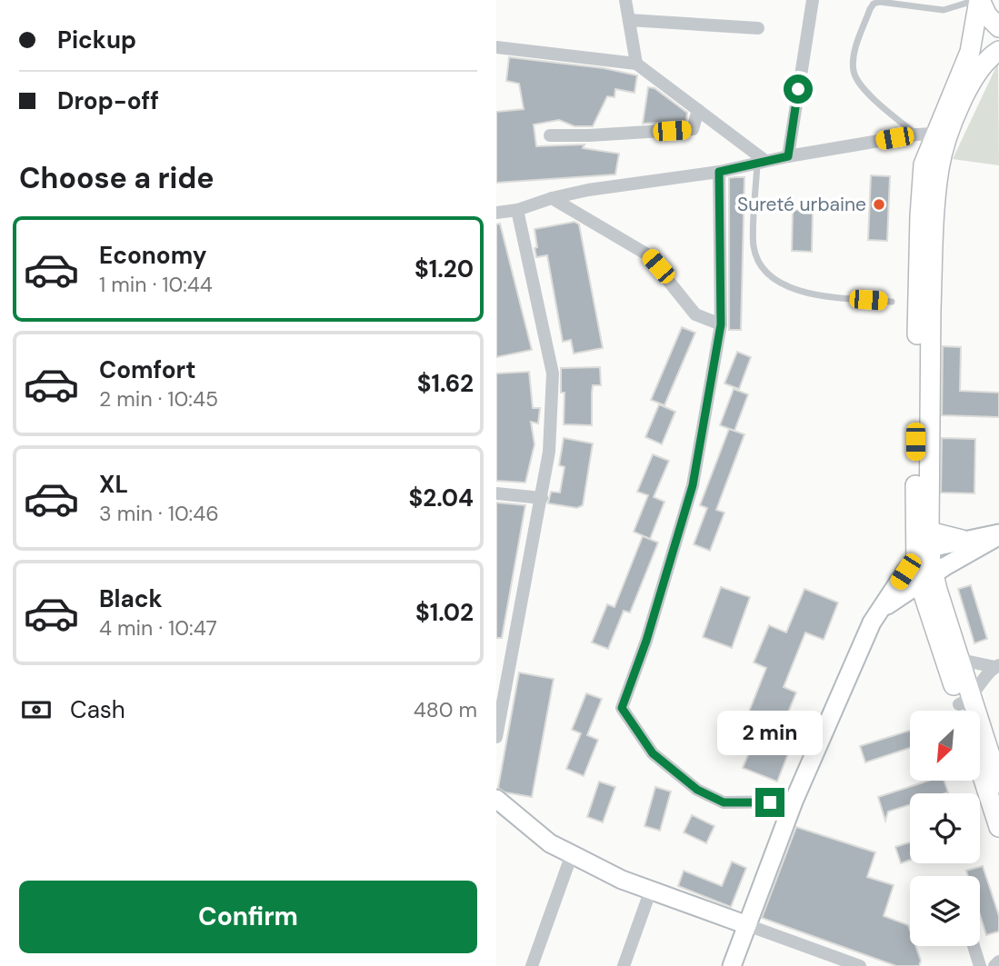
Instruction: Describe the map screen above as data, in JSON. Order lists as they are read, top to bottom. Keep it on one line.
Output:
{"places":["Sureté urbaine"],"north":"bottom left","page":{"banner":["Pickup","Drop-off"],"heading":"Choose a ride","list":[{"name":"Economy","note":"1 min · 10:44","value":"$1.20"},{"name":"Comfort","note":"2 min · 10:45","value":"$1.62"},{"name":"XL","note":"3 min · 10:46","value":"$2.04"},{"name":"Black","note":"4 min · 10:47","value":"$1.02"}],"pay":["Cash","480 m"],"bubble":"2 min","buttons":"Confirm"}}
